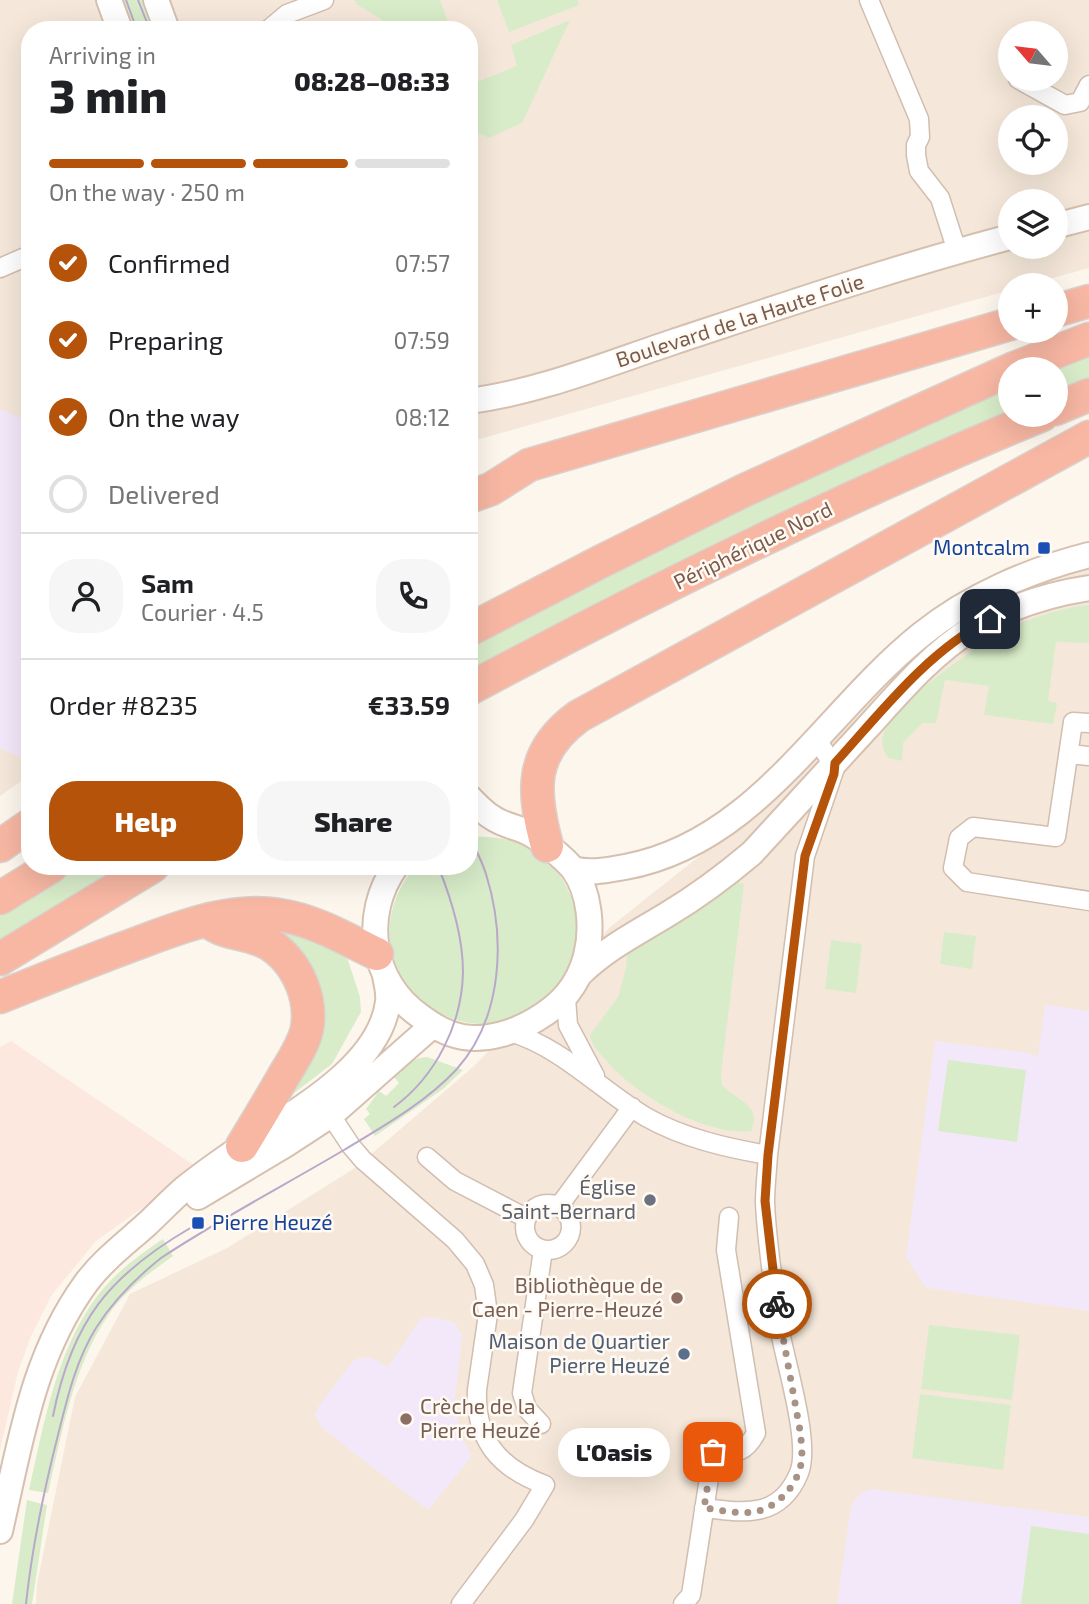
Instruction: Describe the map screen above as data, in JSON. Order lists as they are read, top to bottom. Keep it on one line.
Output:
{"streets":{"highway":["Périphérique Nord"],"street":["Boulevard de la Haute Folie"]},"places":{"transit":["Montcalm","Pierre Heuzé"],"other":["Église Saint-Bernard","Bibliothèque de Caen - Pierre-Heuzé","Maison de Quartier Pierre Heuzé","Crèche de la Pierre Heuzé","L'Oasis"]},"north":"top left","page":{"map_buttons":["+","−"],"heading":["3 min","Arriving in","08:28–08:33"],"panel":["Sam","Courier · 4.5","Order #8235","€33.59"],"bar":"On the way · 250 m","list":[["Confirmed","07:57"],["Preparing","07:59"],["On the way","08:12"],"Delivered"],"buttons":["Help","Share"],"bubble":"L'Oasis"}}
